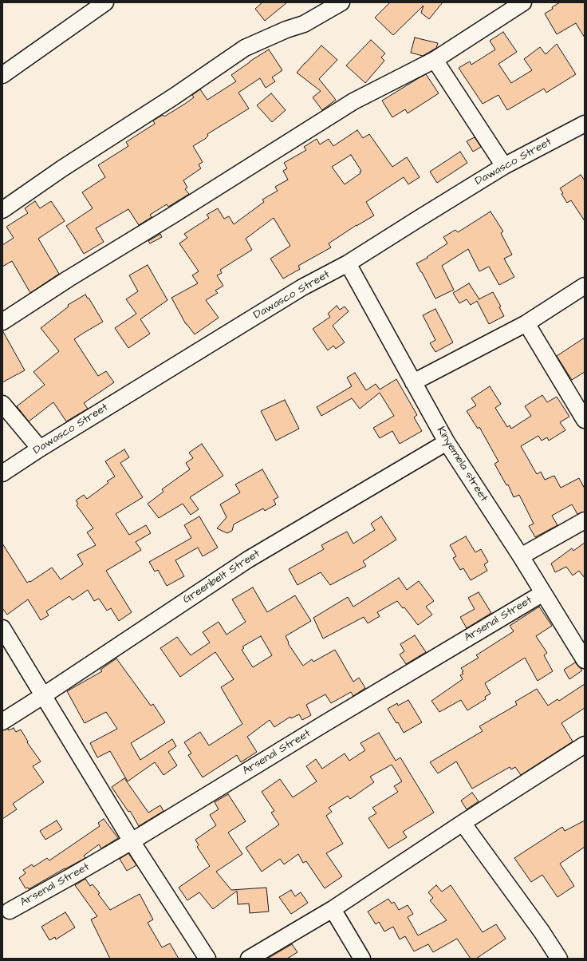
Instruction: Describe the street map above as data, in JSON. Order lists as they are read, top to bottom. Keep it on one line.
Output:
{"streets":{"street":["Dawasco Street","Kinyemela street","Greenbelt Street","Arsenal Street"]},"crossings":[["Dawasco Street","Kinyemela street"],["Kinyemela street","Greenbelt Street"],["Kinyemela street","Arsenal Street"]]}
